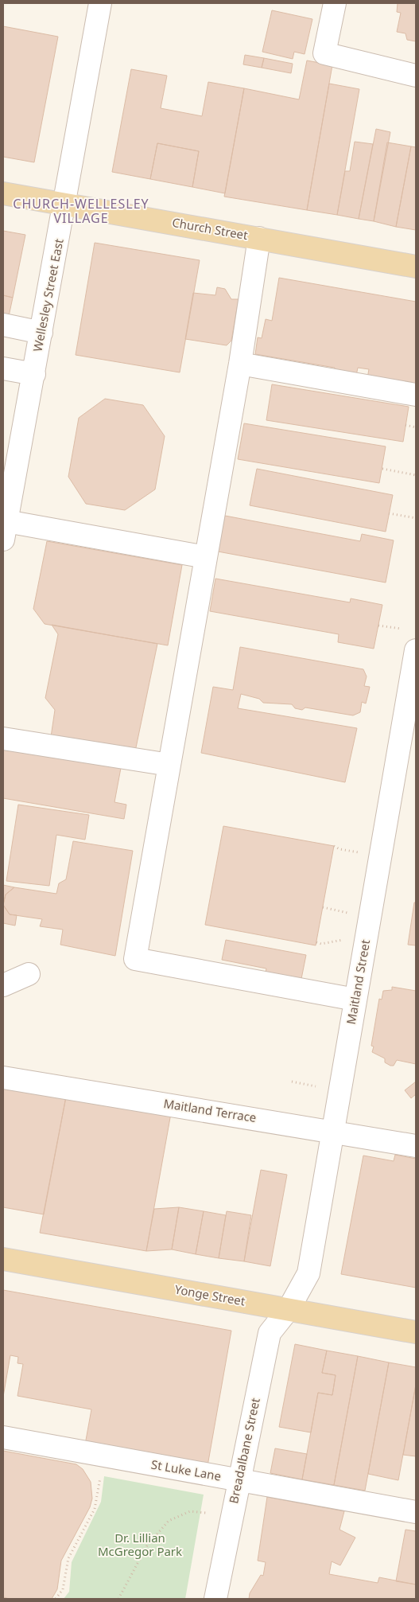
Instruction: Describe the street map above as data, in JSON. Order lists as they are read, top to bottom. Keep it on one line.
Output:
{"streets":{"main road":["Church Street","Yonge Street"],"street":["Wellesley Street East","Maitland Street","Maitland Terrace","Breadalbane Street","St Luke Lane"]},"crossings":[["Church Street","Wellesley Street East"],["Maitland Street","Maitland Terrace"],["Maitland Street","Yonge Street"],["Maitland Street","Breadalbane Street"],["Yonge Street","Breadalbane Street"],["Breadalbane Street","St Luke Lane"]],"districts":["CHURCH-WELLESLEY VILLAGE"],"parks":["Dr. Lillian McGregor Park"]}
